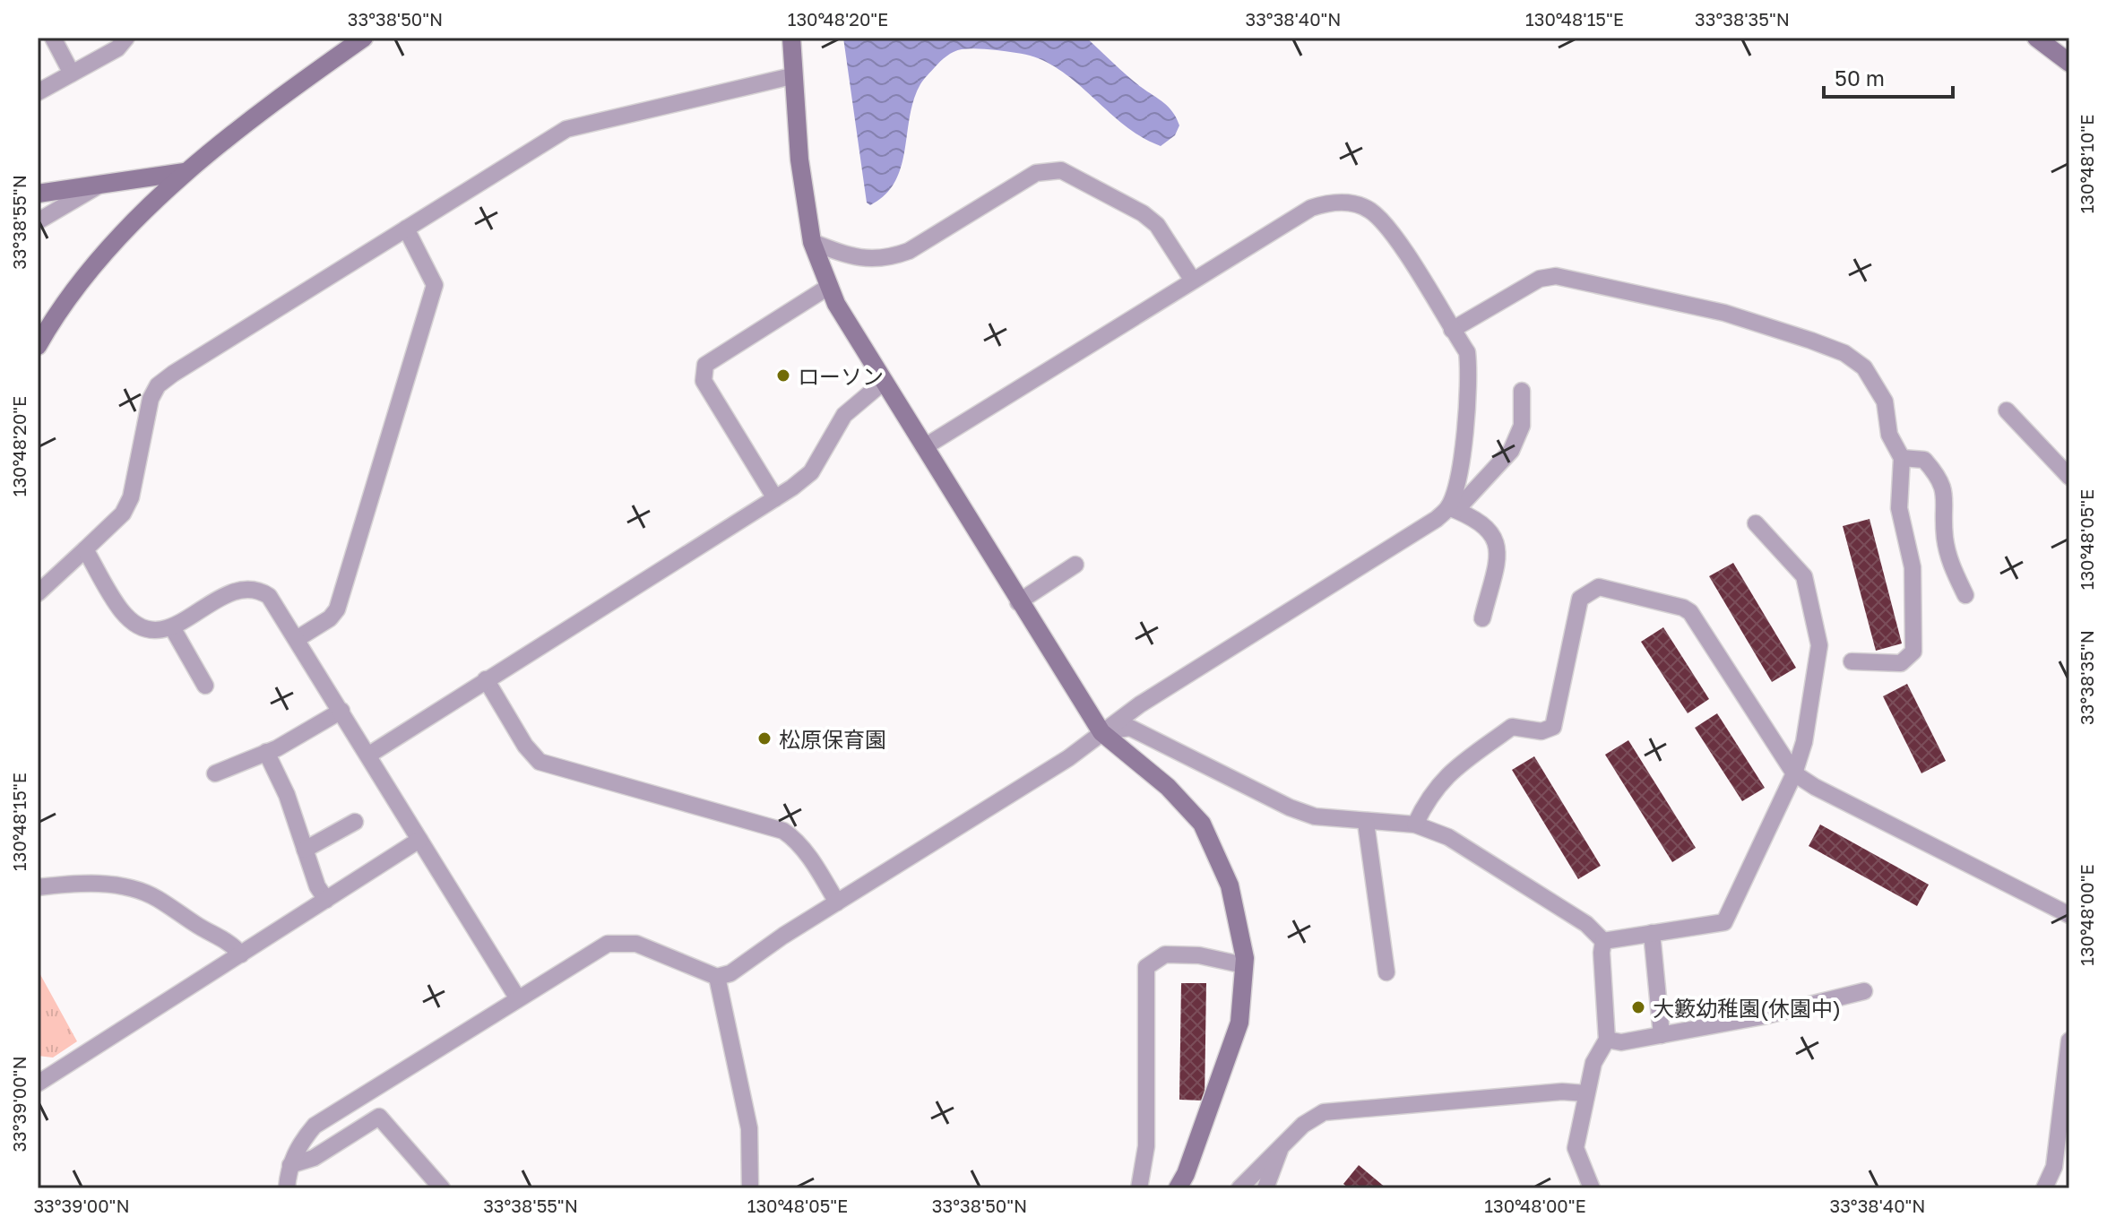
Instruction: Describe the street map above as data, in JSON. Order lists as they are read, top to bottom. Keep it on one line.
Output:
{"places":["ローソン","松原保育園","大籔幼稚園(休園中)"],"scale_bar":"50 m","coordinates":["33°38'50\"N","130°48'20\"E","33°38'40\"N","130°48'15\"E","33°38'35\"N","130°48'10\"E","33°38'55\"N","130°48'05\"E","130°48'00\"E","33°39'00\"N"]}
